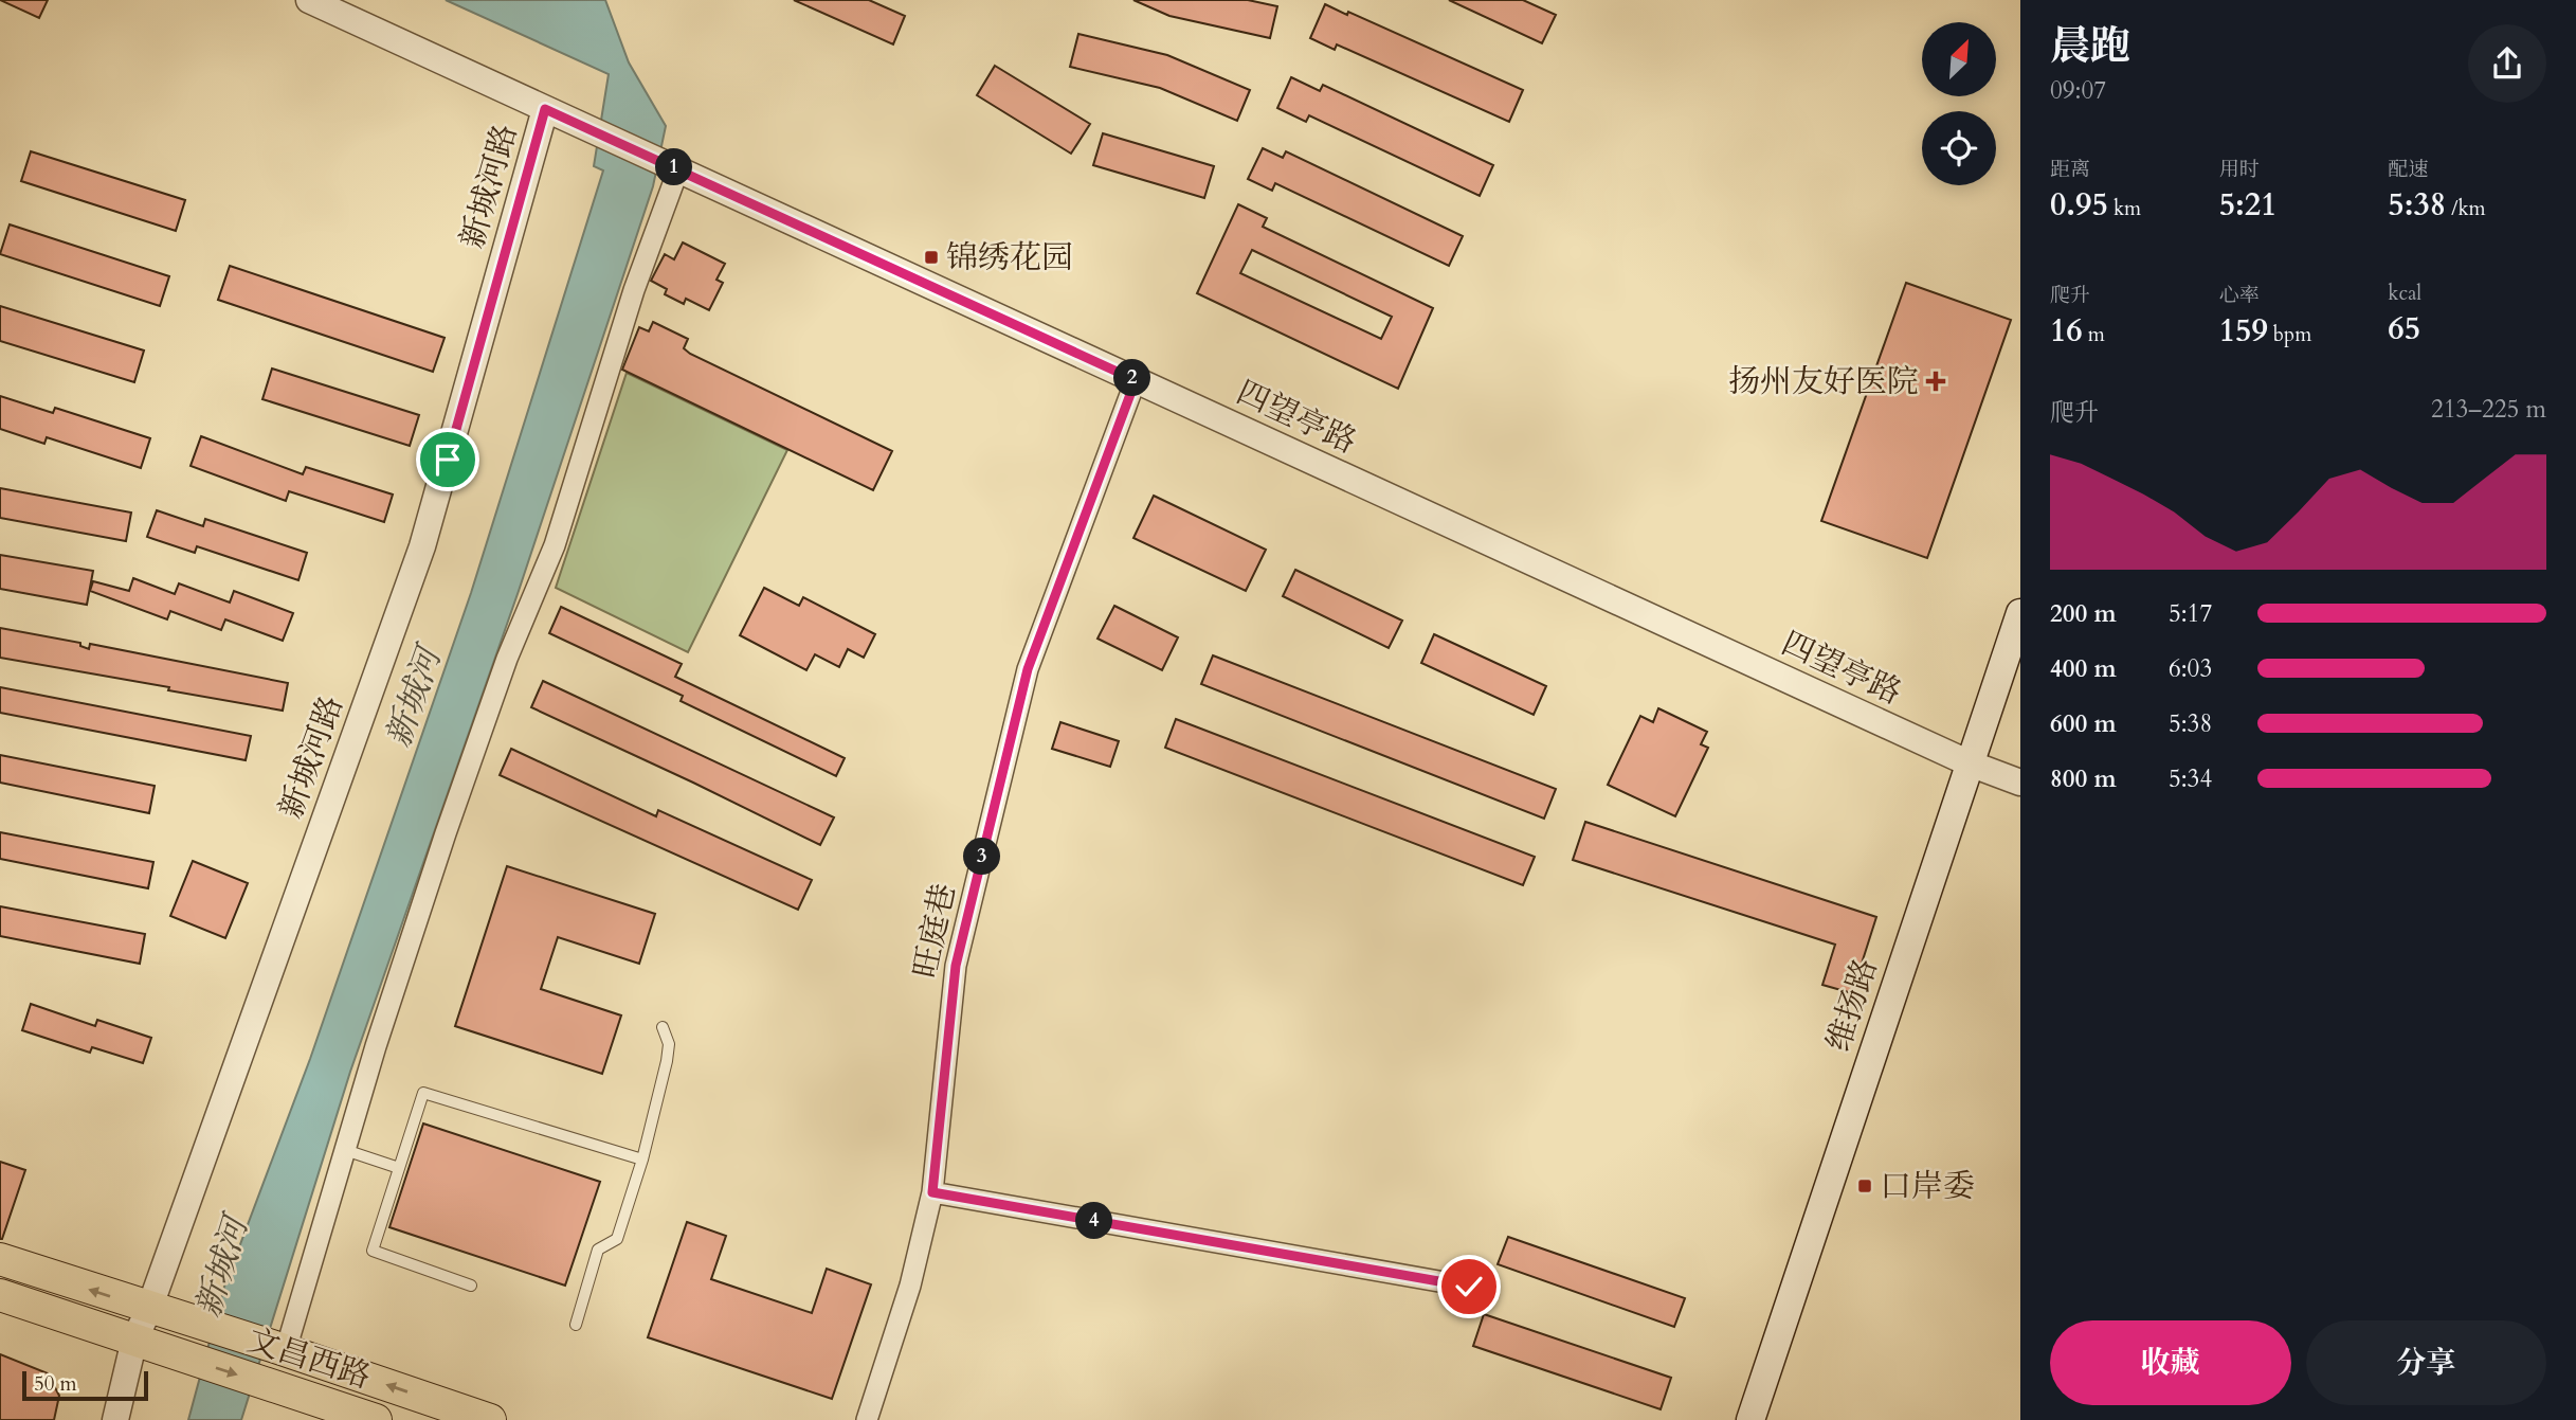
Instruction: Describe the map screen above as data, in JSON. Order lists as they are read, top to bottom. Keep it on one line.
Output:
{"streets":{"main road":["维扬路","文昌西路"],"street":["新城河路","四望亭路","旺庭巷"]},"crossings":[["新城河路","四望亭路"],["新城河路","文昌西路"],["四望亭路","旺庭巷"],["四望亭路","维扬路"]],"water":["新城河"],"places":{"transit":["锦绣花园","口岸委"],"health":["扬州友好医院"]},"scale_bar":"50 m","north":"top right","page":{"heading":["晨跑","09:07"],"stats":[["距离","0.95 km"],["用时","5:21"],["配速","5:38 /km"],["爬升","16 m"],["心率","159 bpm"],["kcal","65"]],"pins":["1","2","3","4"],"chart":["爬升","213–225 m"],"list":[{"name":"200 m","note":"5:17"},{"name":"400 m","note":"6:03"},{"name":"600 m","note":"5:38"},{"name":"800 m","note":"5:34"}],"buttons":["收藏","分享"],"scale":"50 m"}}
